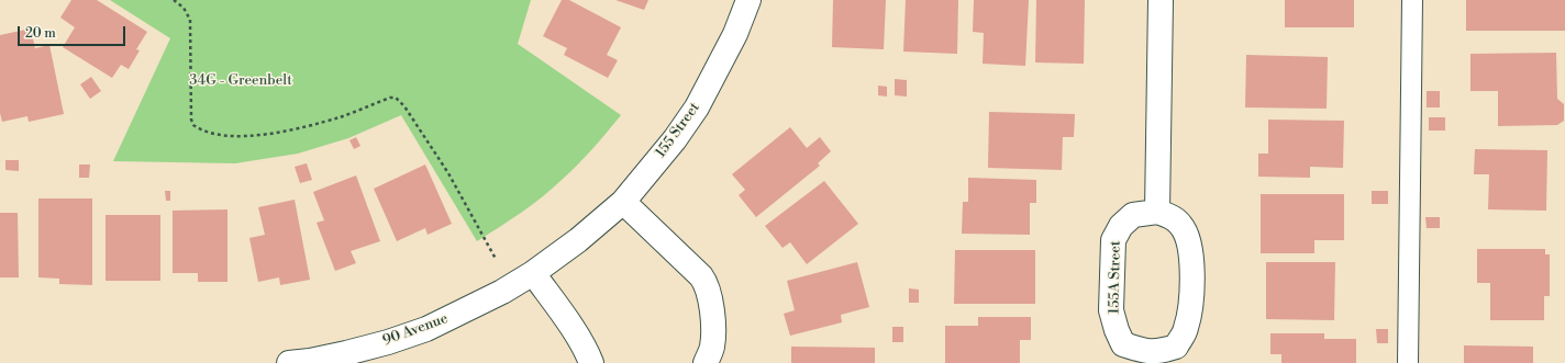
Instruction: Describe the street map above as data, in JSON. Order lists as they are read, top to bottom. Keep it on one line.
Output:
{"streets":{"street":["155 Street","155A Street","90 Avenue"]},"crossings":[["155 Street","90 Avenue"]],"parks":["34G - Greenbelt"],"scale_bar":"20 m"}
